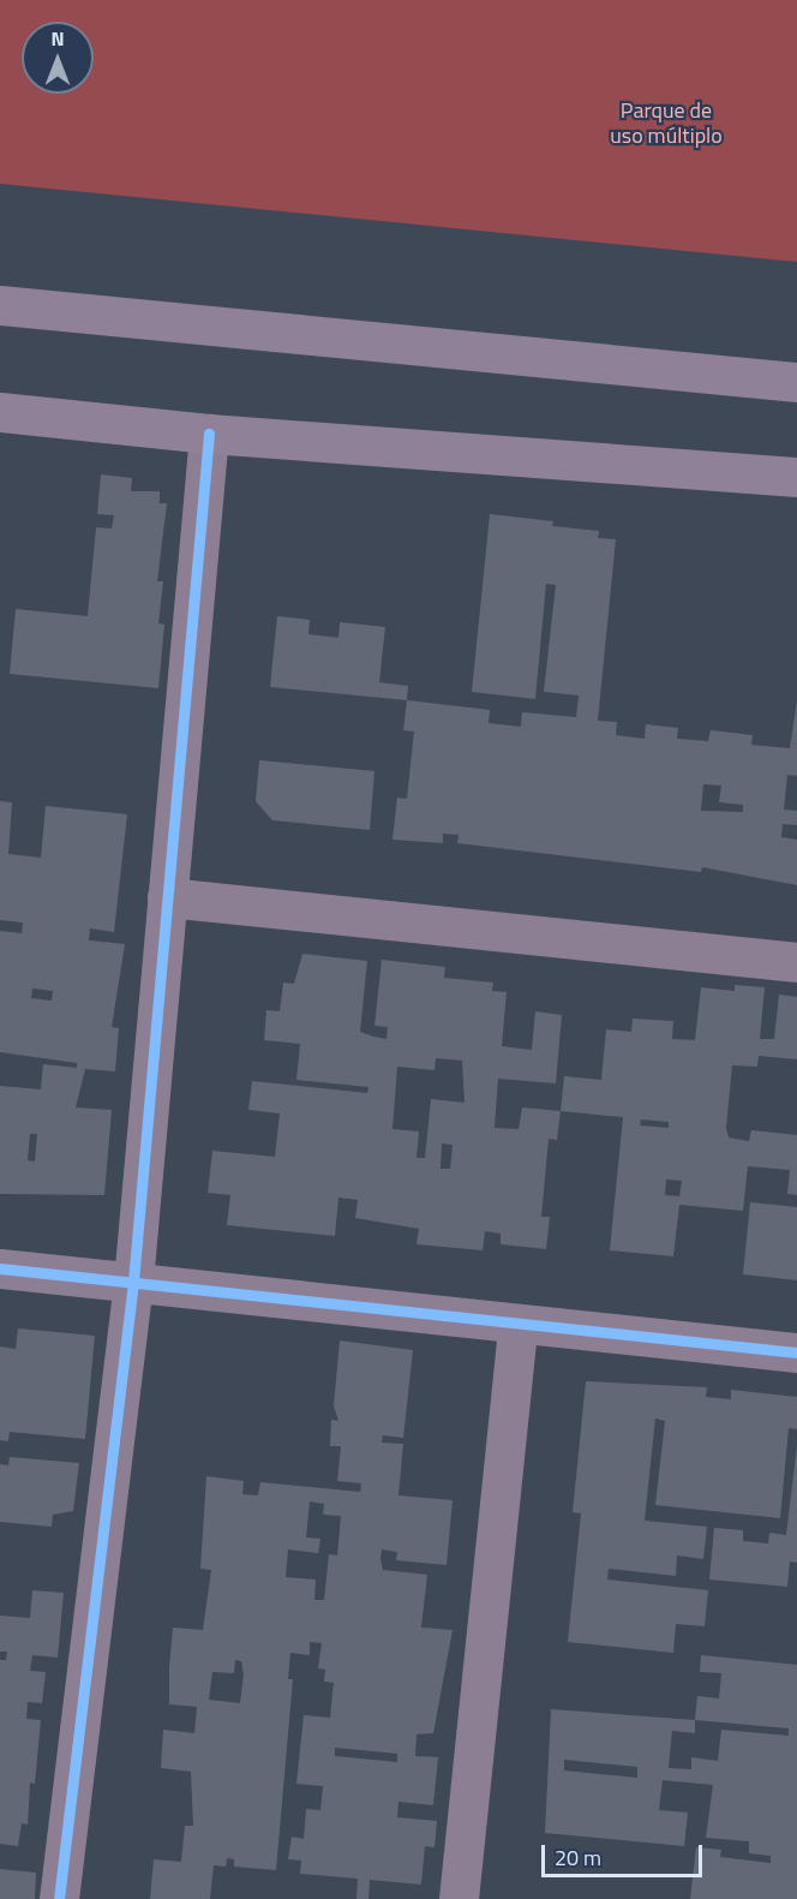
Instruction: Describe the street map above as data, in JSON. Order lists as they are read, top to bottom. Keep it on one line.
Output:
{"parks":["Parque de uso múltiplo"],"scale_bar":"20 m","north":"top"}
